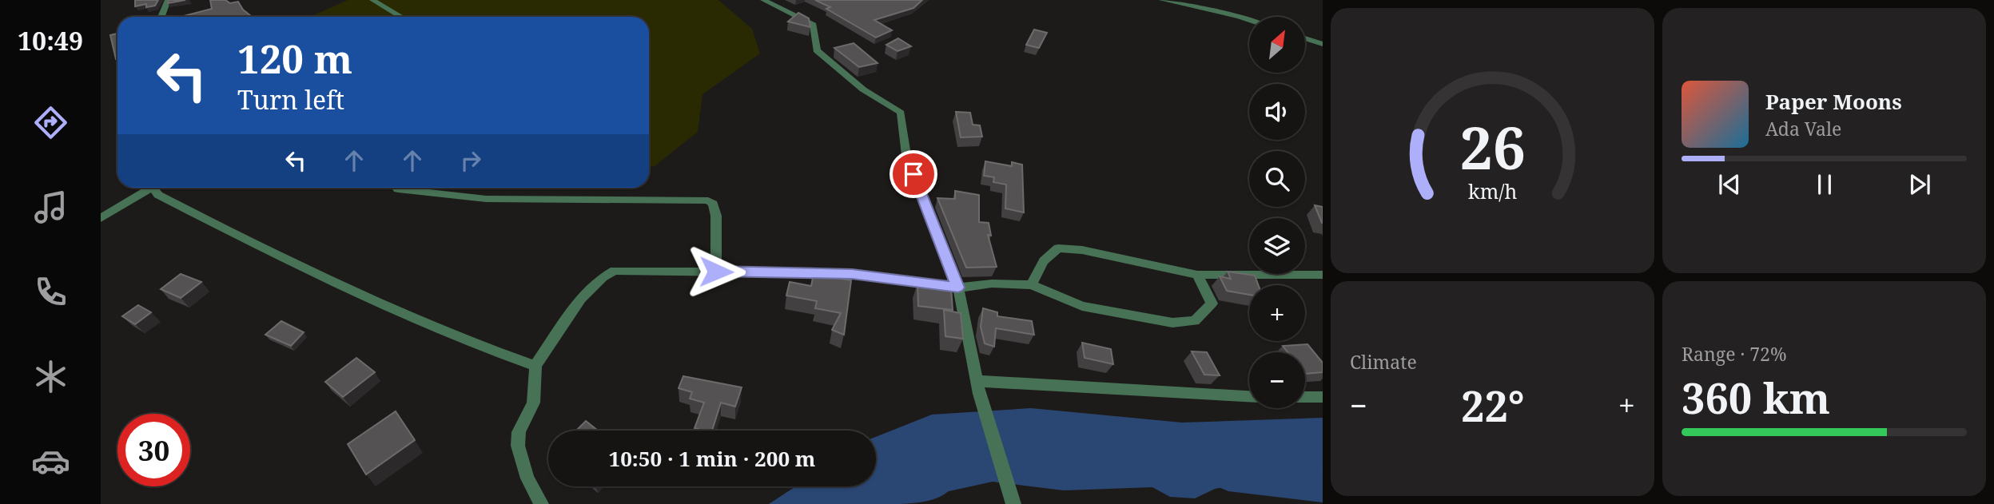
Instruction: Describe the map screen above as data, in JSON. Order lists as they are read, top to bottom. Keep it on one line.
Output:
{"north":"top right","page":{"tabs":"10:49","map_buttons":["+","−"],"turn":["120 m","Turn left"],"song":["Paper Moons","Ada Vale"],"tile":["Climate",["Range · 72%","360 km"]],"heat":["−","22°","+"],"limit":"30","trip":"10:50 · 1 min · 200 m","gauge":["26","km/h"]}}
